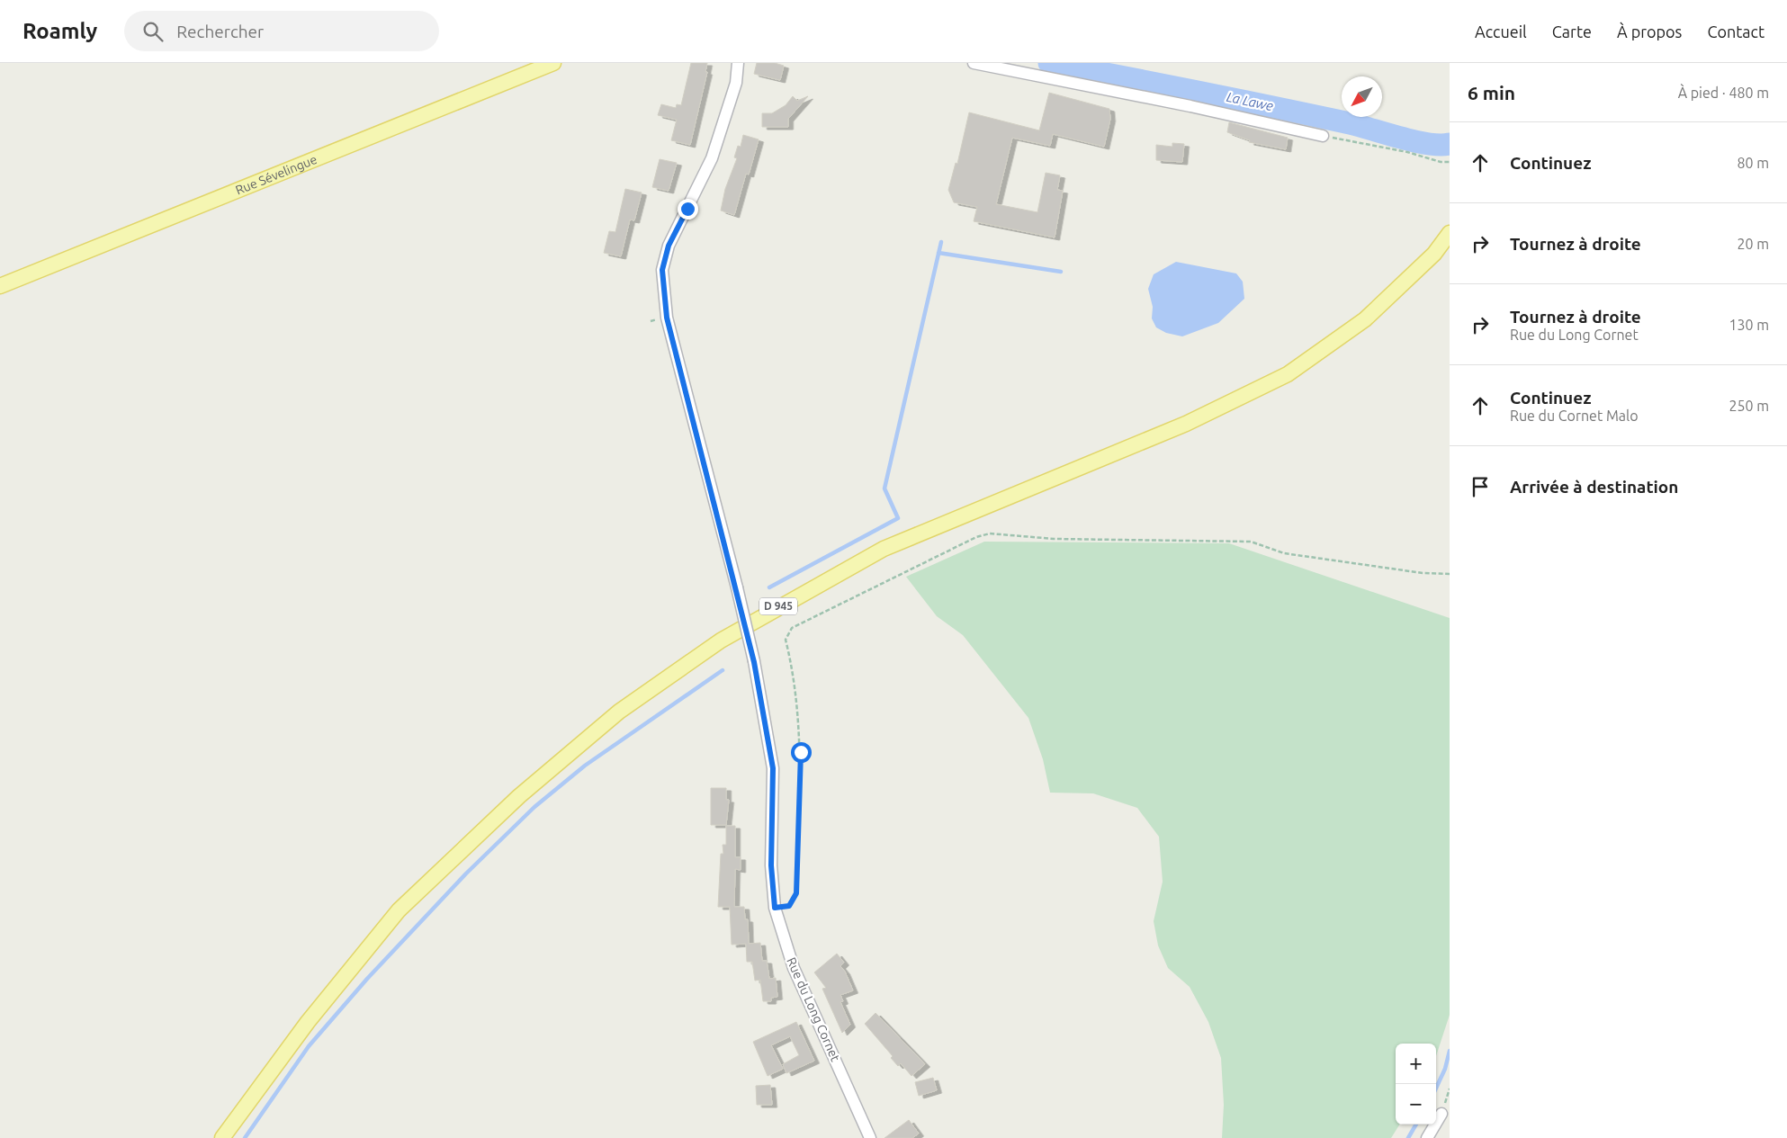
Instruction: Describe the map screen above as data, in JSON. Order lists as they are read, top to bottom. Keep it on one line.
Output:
{"streets":{"main road":["Rue Sévelingue","D 945"],"street":["Rue du Long Cornet"]},"water":["La Lawe"],"north":"bottom left","page":{"header":"Roamly","search":"Rechercher","nav":["Accueil","Carte","À propos","Contact"],"heading":["6 min","À pied · 480 m"],"list":[["Continuez","80 m"],["Tournez à droite","20 m"],["Tournez à droite","Rue du Long Cornet","130 m"],["Continuez","Rue du Cornet Malo","250 m"],"Arrivée à destination"],"map_buttons":["+","−"]}}
